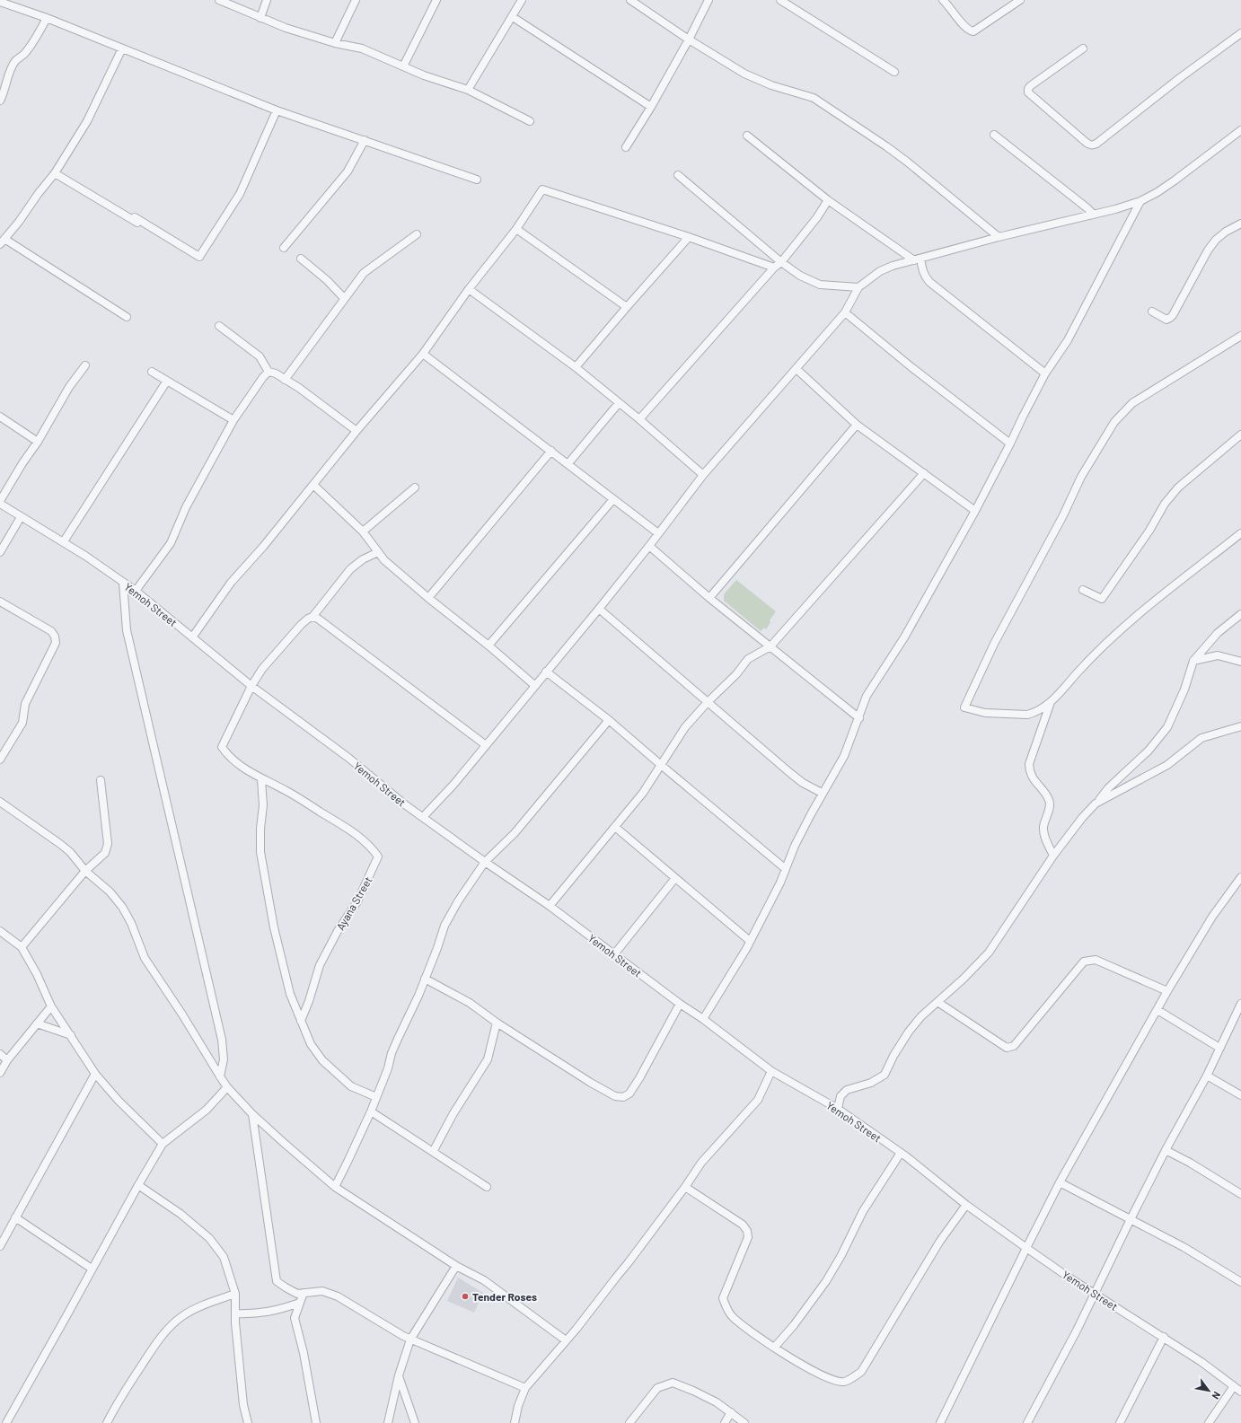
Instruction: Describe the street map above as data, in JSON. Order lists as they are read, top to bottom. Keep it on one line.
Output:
{"streets":{"street":["Yemoh Street","Ayana Street"]},"places":["Tender Roses"],"north":"bottom right"}
